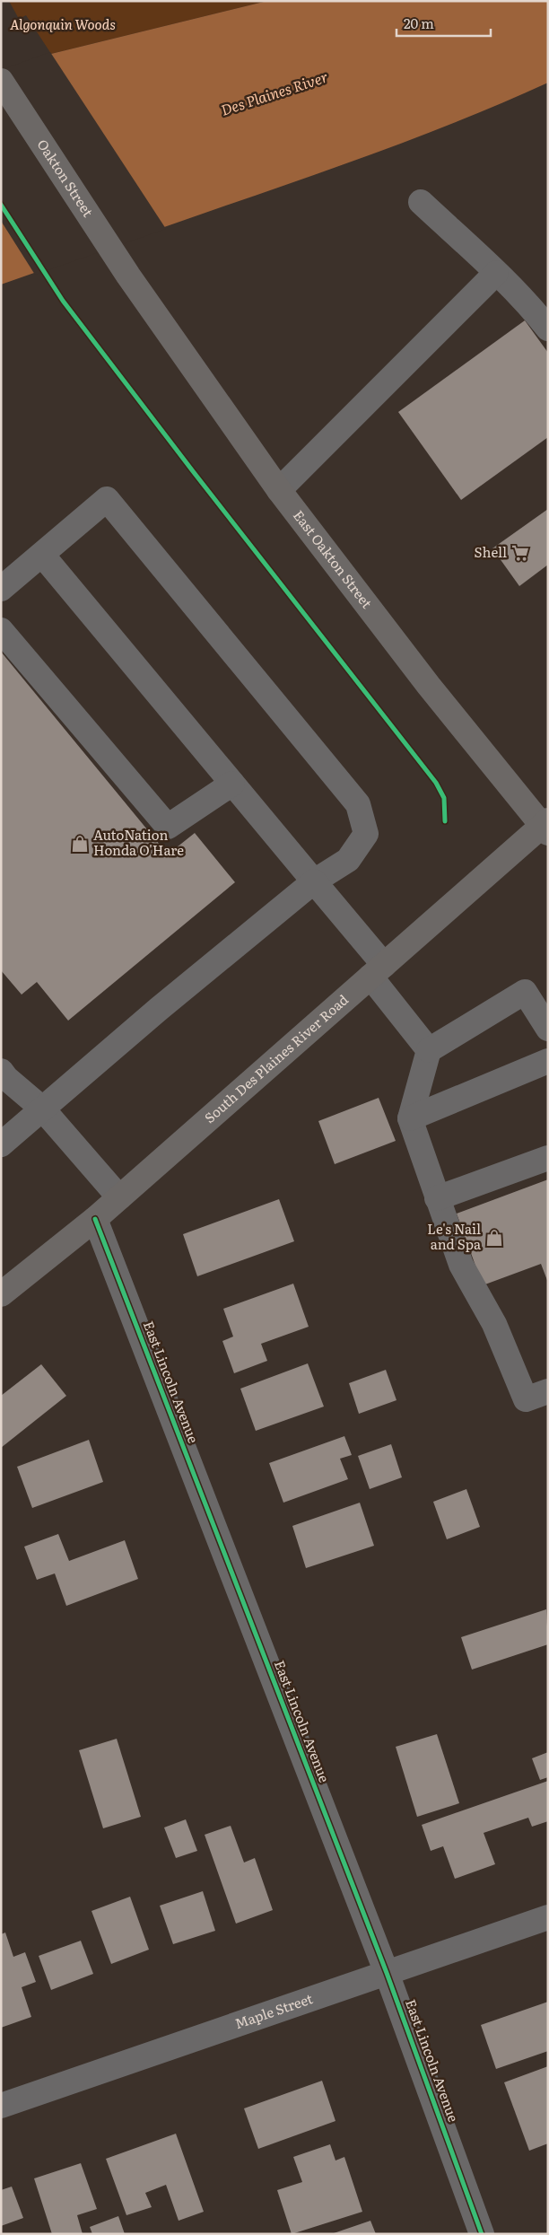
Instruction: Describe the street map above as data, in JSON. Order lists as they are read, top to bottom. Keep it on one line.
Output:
{"streets":{"main road":["Oakton Street","East Oakton Street","South Des Plaines River Road"],"street":["East Lincoln Avenue","Maple Street"]},"crossings":[["Oakton Street","East Oakton Street"],["East Oakton Street","South Des Plaines River Road"],["South Des Plaines River Road","East Lincoln Avenue"],["East Lincoln Avenue","Maple Street"]],"water":["Des Plaines River"],"parks":["Algonquin Woods"],"places":{"supermarket":["Shell"],"shop":["AutoNation Honda O'Hare","Le's Nail and Spa"]},"scale_bar":"20 m"}
